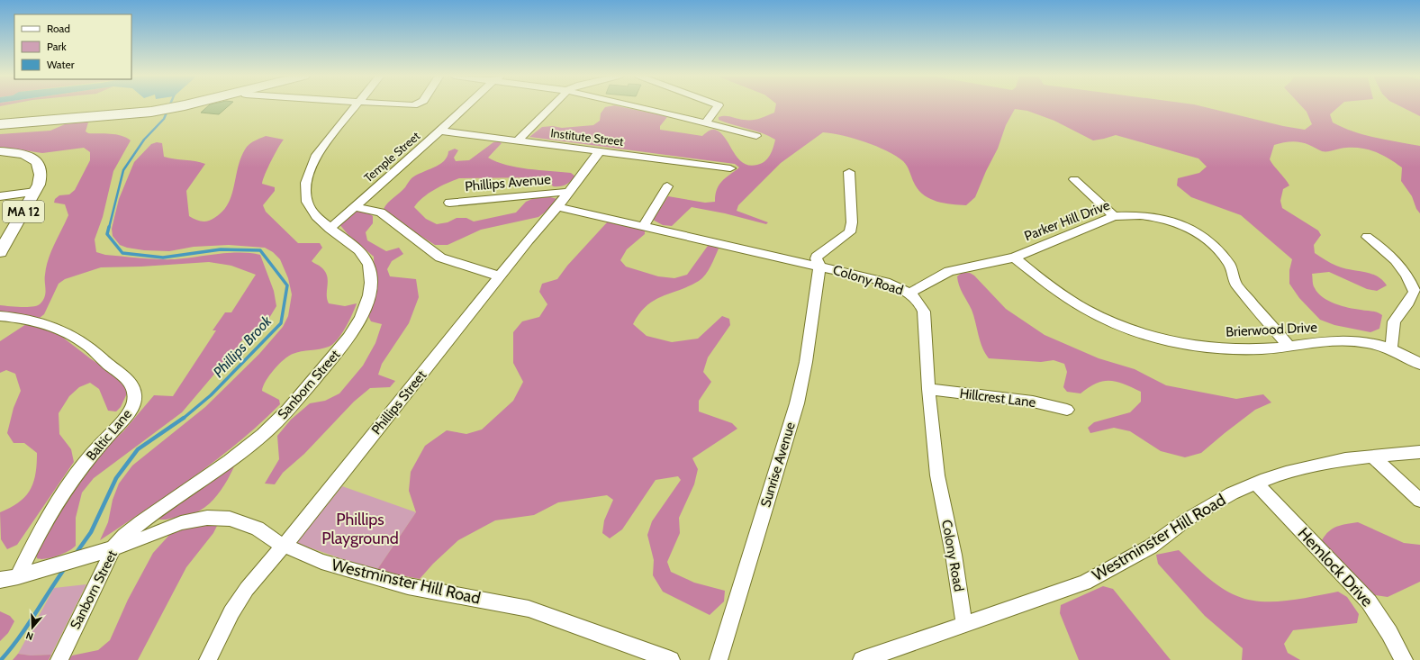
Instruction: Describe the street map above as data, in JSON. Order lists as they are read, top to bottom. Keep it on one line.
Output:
{"streets":{"main road":["MA 12"],"street":["Institute Street","Temple Street","Phillips Avenue","Parker Hill Drive","Colony Road","Brierwood Drive","Sanborn Street","Hillcrest Lane","Phillips Street","Baltic Lane","Sunrise Avenue","Westminster Hill Road","Hemlock Drive"]},"crossings":[["Institute Street","Temple Street"],["Institute Street","Phillips Street"],["Temple Street","Sanborn Street"],["Phillips Avenue","Phillips Street"],["Parker Hill Drive","Colony Road"],["Parker Hill Drive","Brierwood Drive"],["Colony Road","Hillcrest Lane"],["Colony Road","Phillips Street"],["Colony Road","Sunrise Avenue"],["Colony Road","Westminster Hill Road"],["Sanborn Street","Westminster Hill Road"],["Phillips Street","Westminster Hill Road"],["Baltic Lane","Westminster Hill Road"],["Westminster Hill Road","Hemlock Drive"]],"water":["Phillips Brook"],"parks":["Phillips Playground"],"legend":["Road","Park","Water"],"north":"bottom"}
